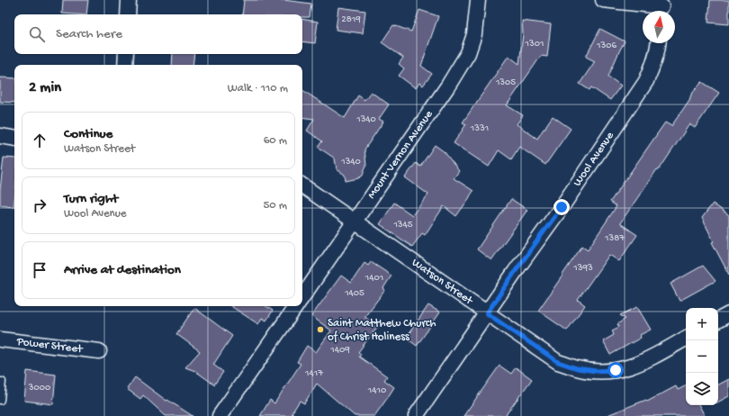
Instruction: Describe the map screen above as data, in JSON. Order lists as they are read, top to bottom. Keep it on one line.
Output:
{"streets":{"street":["Mount Vernon Avenue","Wool Avenue","Watson Street","Power Street"]},"crossings":[["Mount Vernon Avenue","Watson Street"],["Wool Avenue","Watson Street"]],"places":["Saint Matthew Church of Christ Holiness"],"house_numbers":["2819","1301","1306","1305","1340","1331","1340","1345","1387","1393","1401","1405","1409","1417","3000","1410"],"north":"top","page":{"search":"Search here","heading":["2 min","Walk · 110 m"],"list":[["Continue","Watson Street","60 m"],["Turn right","Wool Avenue","50 m"],"Arrive at destination"],"map_buttons":["+","−"]}}
